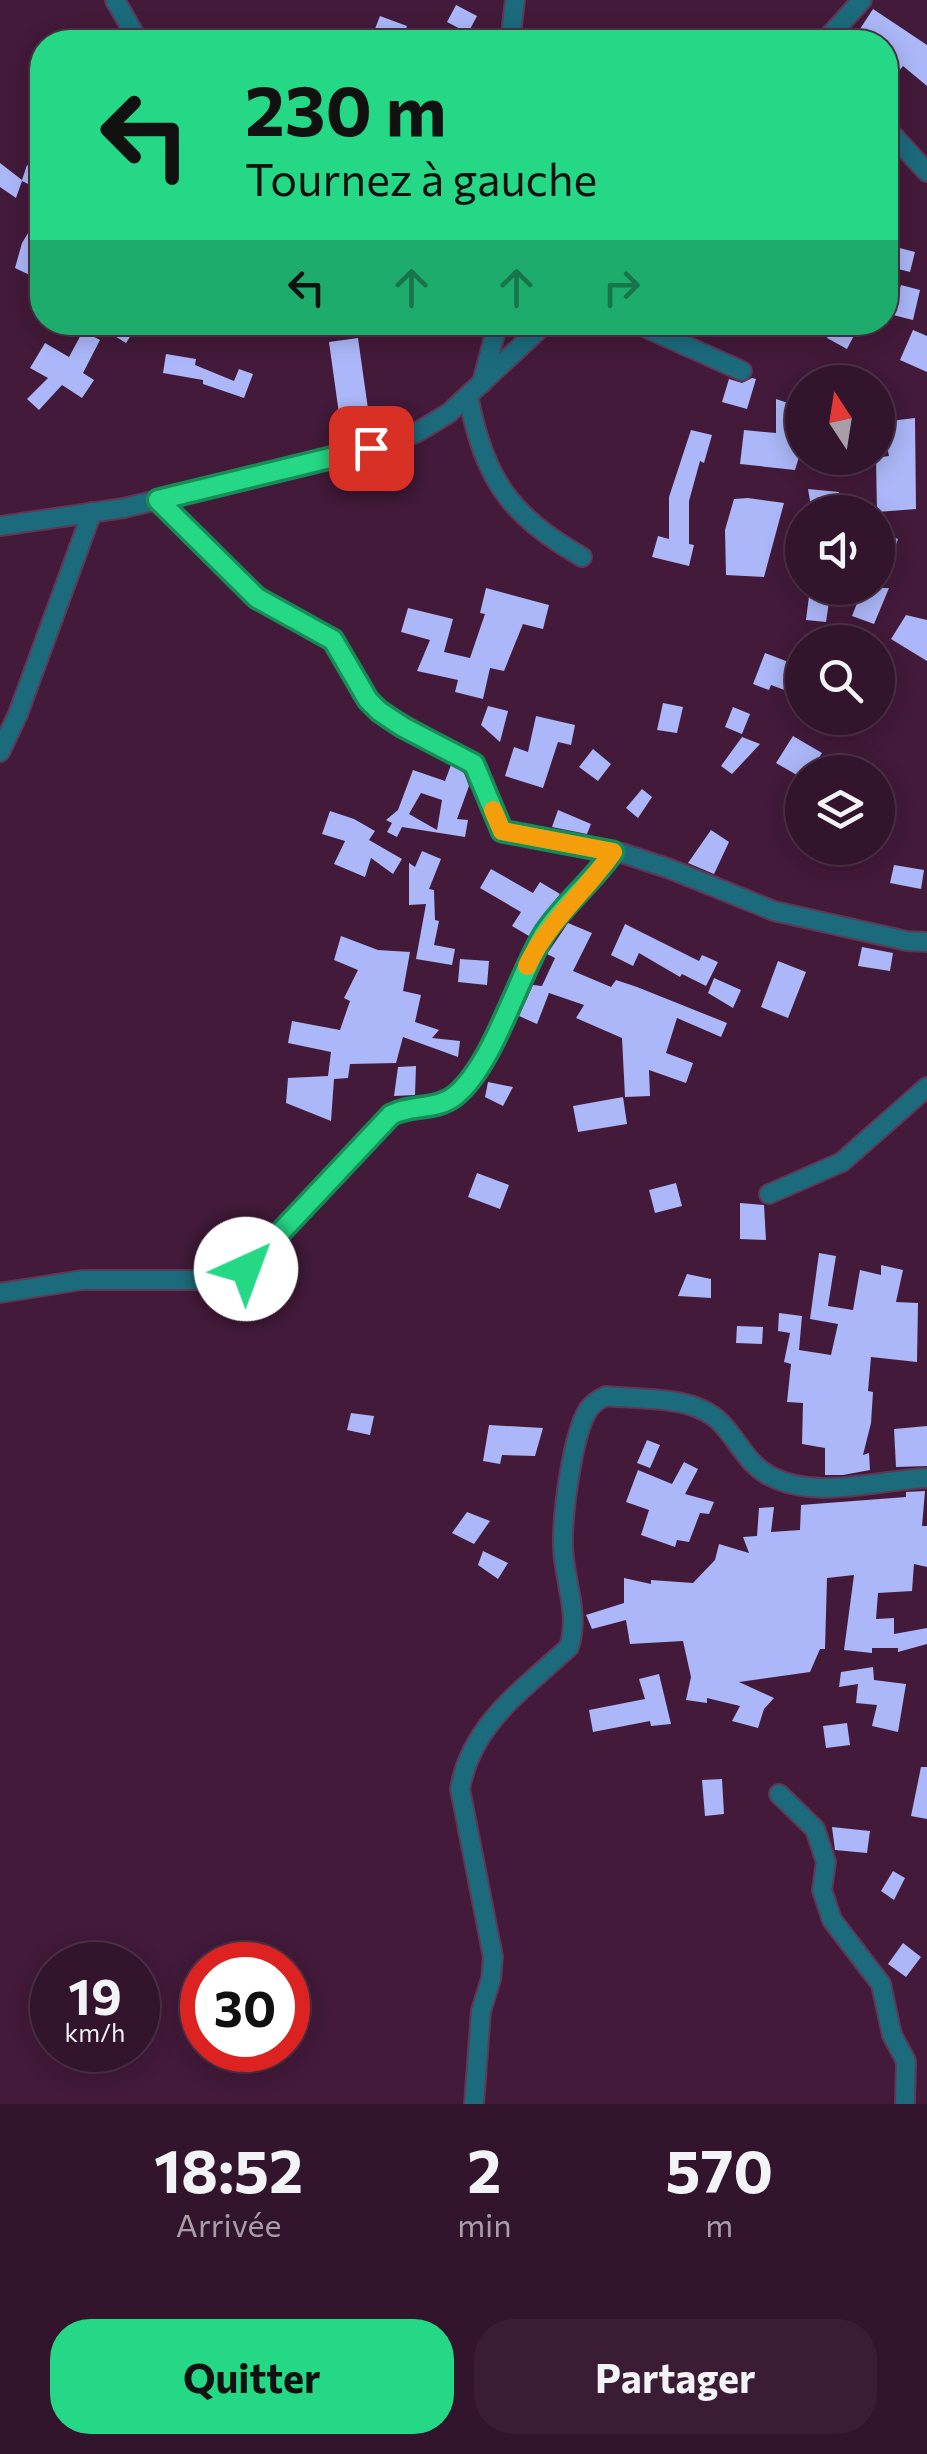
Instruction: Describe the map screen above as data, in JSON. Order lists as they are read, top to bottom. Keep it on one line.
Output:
{"north":"top","page":{"turn":["230 m","Tournez à gauche"],"speed":"19 km/h","limit":"30","eta":["18:52","Arrivée","2","min","570","m"],"buttons":["Quitter","Partager"]}}
